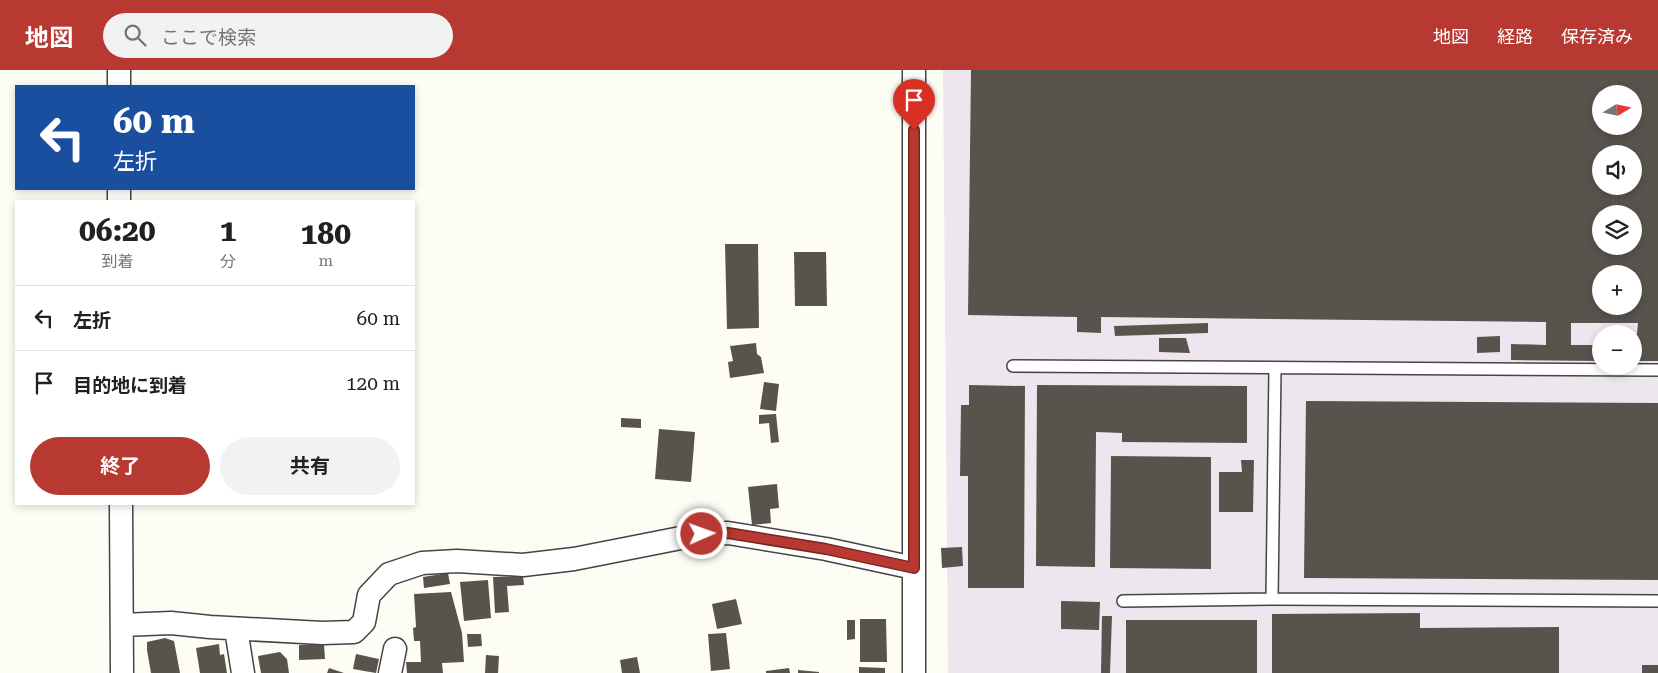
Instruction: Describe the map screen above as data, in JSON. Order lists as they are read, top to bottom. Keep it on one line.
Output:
{"north":"right","page":{"header":"地図","search":"ここで検索","nav":["地図","経路","保存済み"],"map_buttons":["+","−"],"turn":["60 m","左折"],"eta":["06:20","到着","1","分","180","m"],"list":[{"name":"左折","value":"60 m"},{"name":"目的地に到着","value":"120 m"}],"buttons":["終了","共有"]}}
